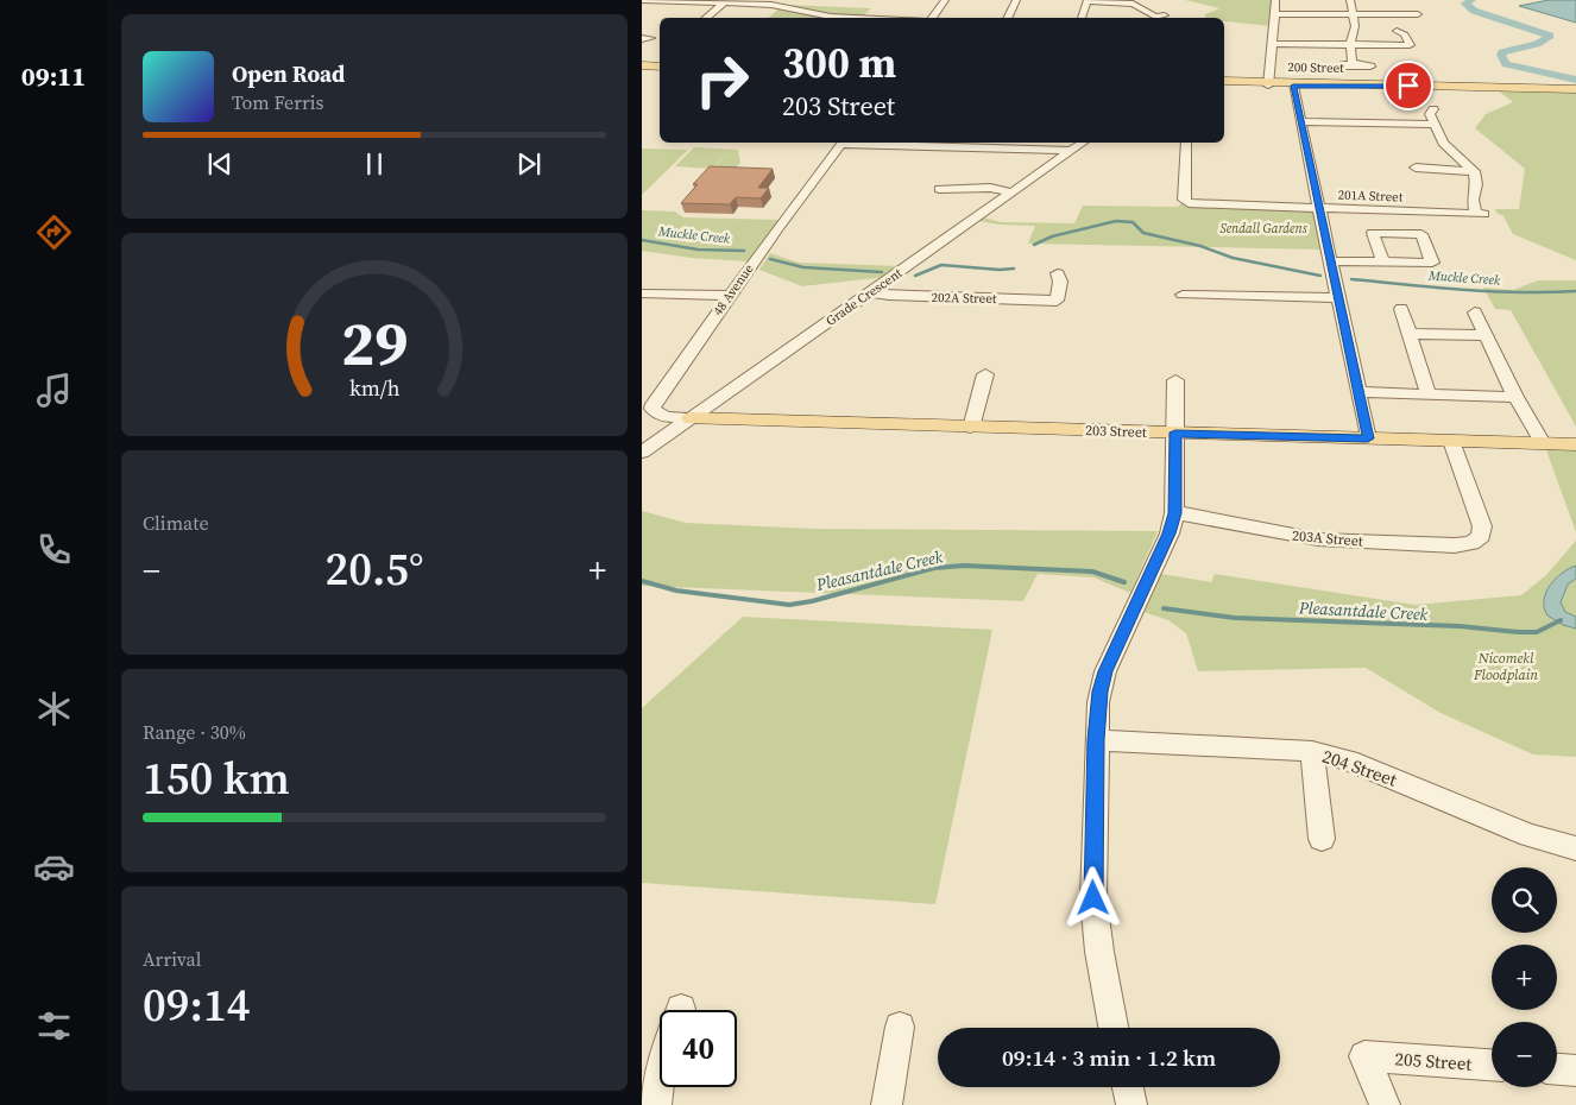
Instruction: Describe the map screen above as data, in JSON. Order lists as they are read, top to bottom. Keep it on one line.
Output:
{"streets":{"main road":["200 Street","203 Street"],"street":["201A Street","48 Avenue","Grade Crescent","202A Street","203A Street","204 Street","205 Street"]},"crossings":[["48 Avenue","Grade Crescent"],["48 Avenue","203 Street"],["Grade Crescent","202A Street"],["Grade Crescent","203 Street"],["203 Street","203A Street"]],"water":["Muckle Creek","Pleasantdale Creek"],"parks":["Sendall Gardens","Nicomekl Floodplain"],"page":{"tabs":"09:11","turn":["300 m","203 Street"],"song":["Open Road","Tom Ferris"],"tile":["Climate",["Range · 30%","150 km"],["Arrival","09:14"]],"heat":["−","20.5°","+"],"map_buttons":["+","−"],"limit":"40","trip":"09:14 · 3 min · 1.2 km","gauge":["29","km/h"]}}
